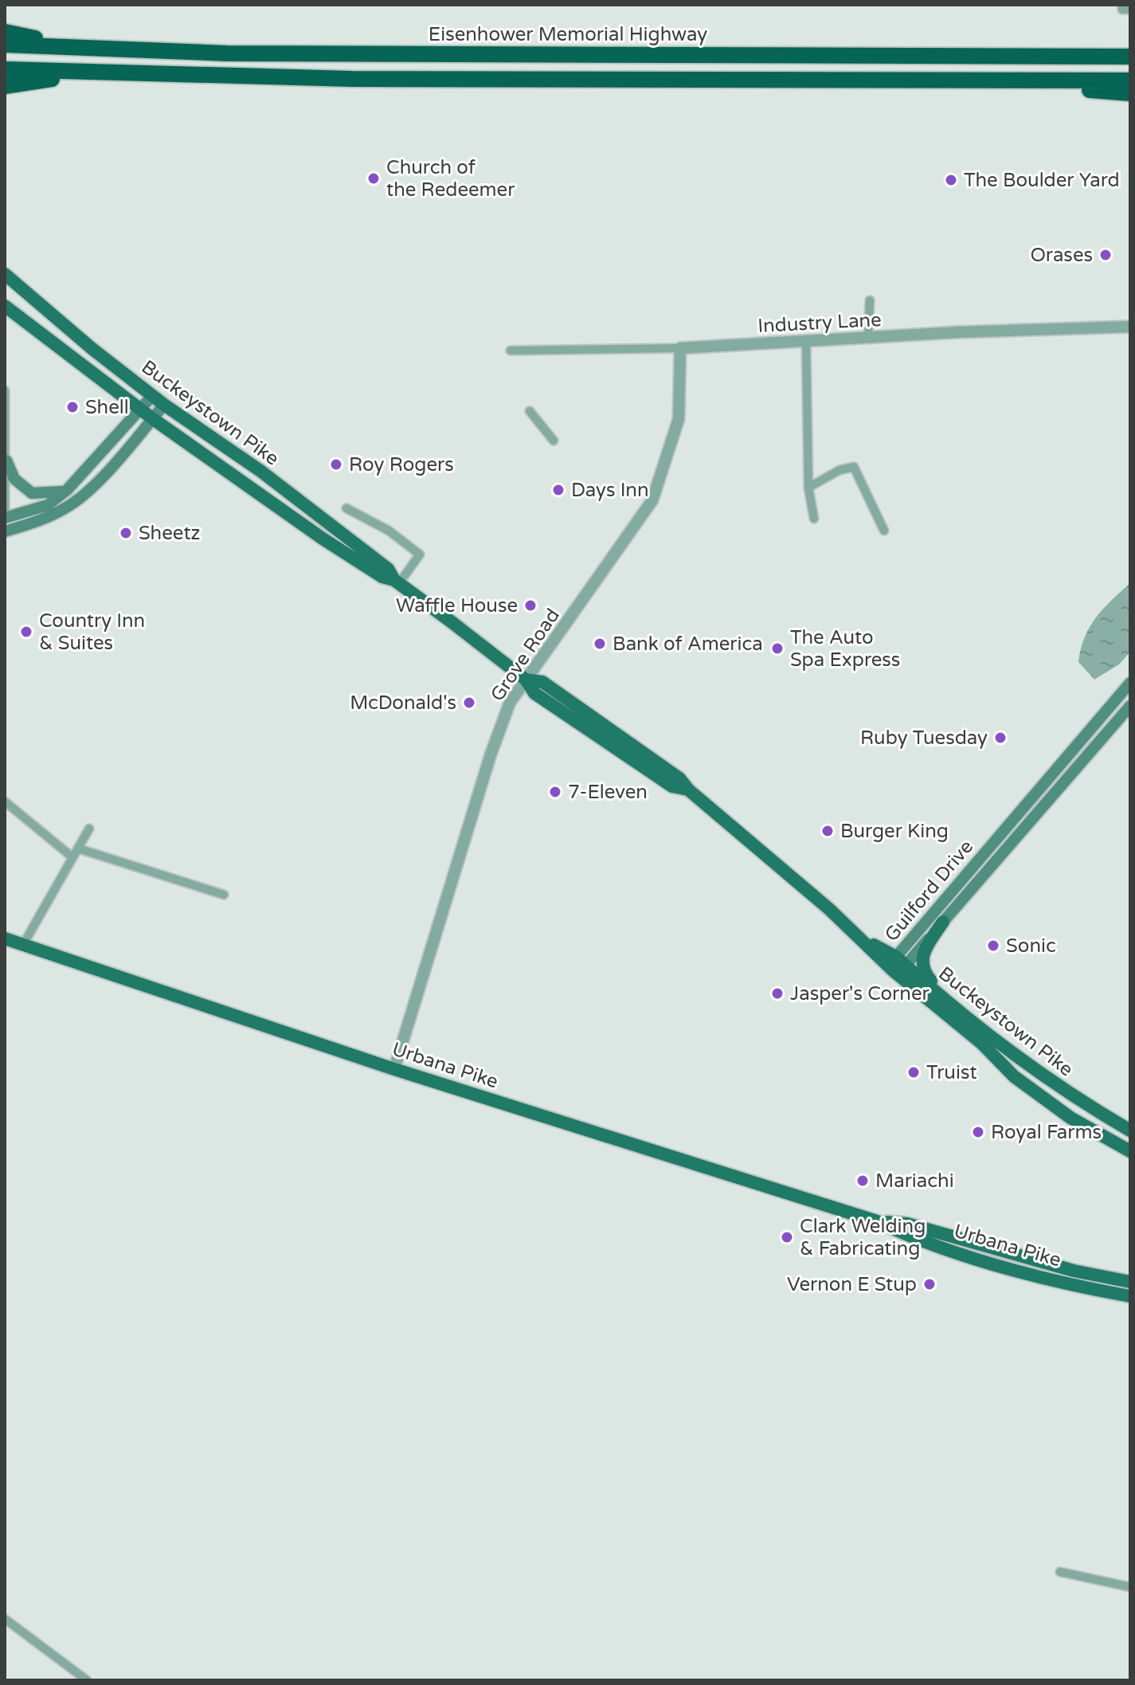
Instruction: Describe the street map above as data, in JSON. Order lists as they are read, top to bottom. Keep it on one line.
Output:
{"streets":{"highway":["Eisenhower Memorial Highway"],"main road":["Buckeystown Pike","Guilford Drive","Urbana Pike"],"street":["Industry Lane","Grove Road"]},"crossings":[["Industry Lane","Grove Road"],["Buckeystown Pike","Grove Road"],["Buckeystown Pike","Guilford Drive"],["Grove Road","Urbana Pike"]],"places":["Church of the Redeemer","The Boulder Yard","Orases","Shell","Roy Rogers","Days Inn","Sheetz","Waffle House","Country Inn & Suites","Bank of America","The Auto Spa Express","McDonald's","Ruby Tuesday","7-Eleven","Burger King","Sonic","Jasper's Corner","Truist","Royal Farms","Mariachi","Clark Welding & Fabricating","Vernon E Stup"]}
